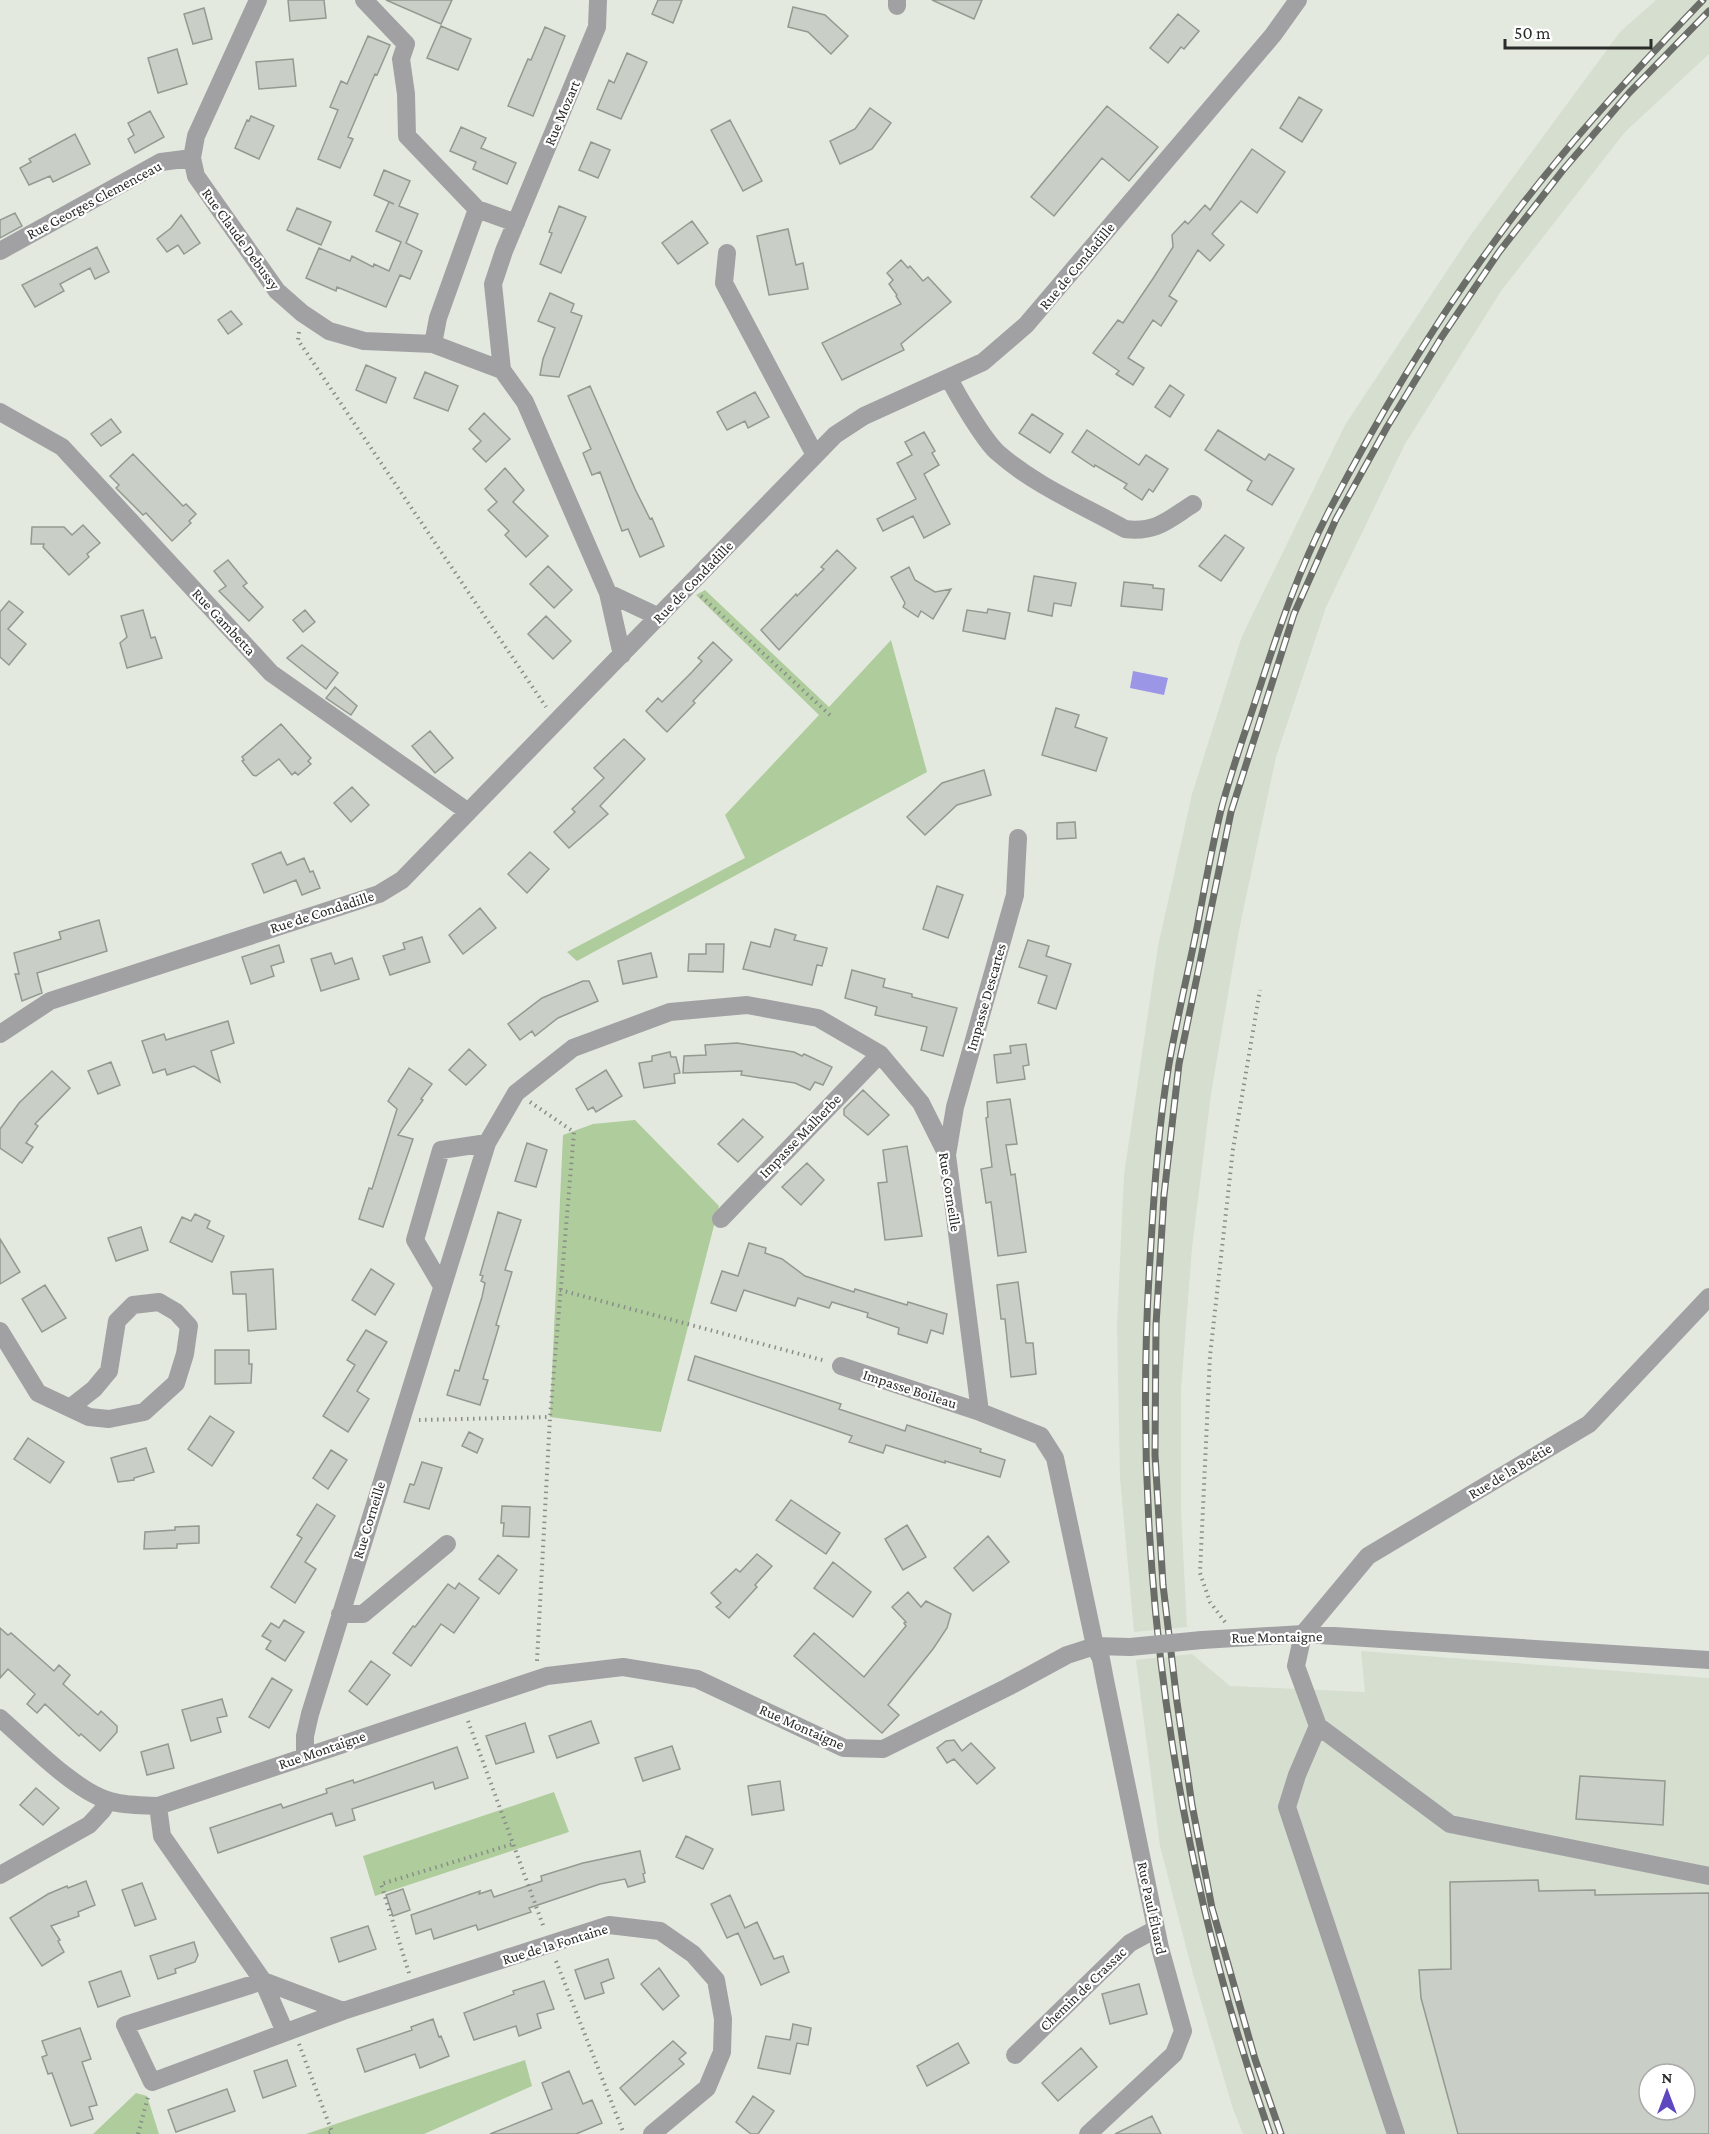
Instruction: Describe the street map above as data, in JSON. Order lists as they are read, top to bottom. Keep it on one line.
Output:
{"streets":{"street":["Rue Mozart","Rue Georges Clemenceau","Rue Claude Debussy","Rue de Condadille","Rue Gambetta","Impasse Descartes","Impasse Malherbe","Rue Corneille","Impasse Boileau","Rue de la Boétie","Rue Montaigne","Rue Paul Éluard","Rue de la Fontaine","Chemin de Crassac"]},"crossings":[["Rue Mozart","Rue Claude Debussy"],["Rue Georges Clemenceau","Rue Claude Debussy"],["Rue de Condadille","Rue Gambetta"],["Impasse Descartes","Rue Corneille"],["Impasse Malherbe","Rue Corneille"],["Rue Corneille","Impasse Boileau"],["Rue Corneille","Rue Montaigne"],["Rue de la Boétie","Rue Montaigne"],["Rue Montaigne","Rue Paul Éluard"],["Rue Paul Éluard","Chemin de Crassac"]],"scale_bar":"50 m","north":"top"}
